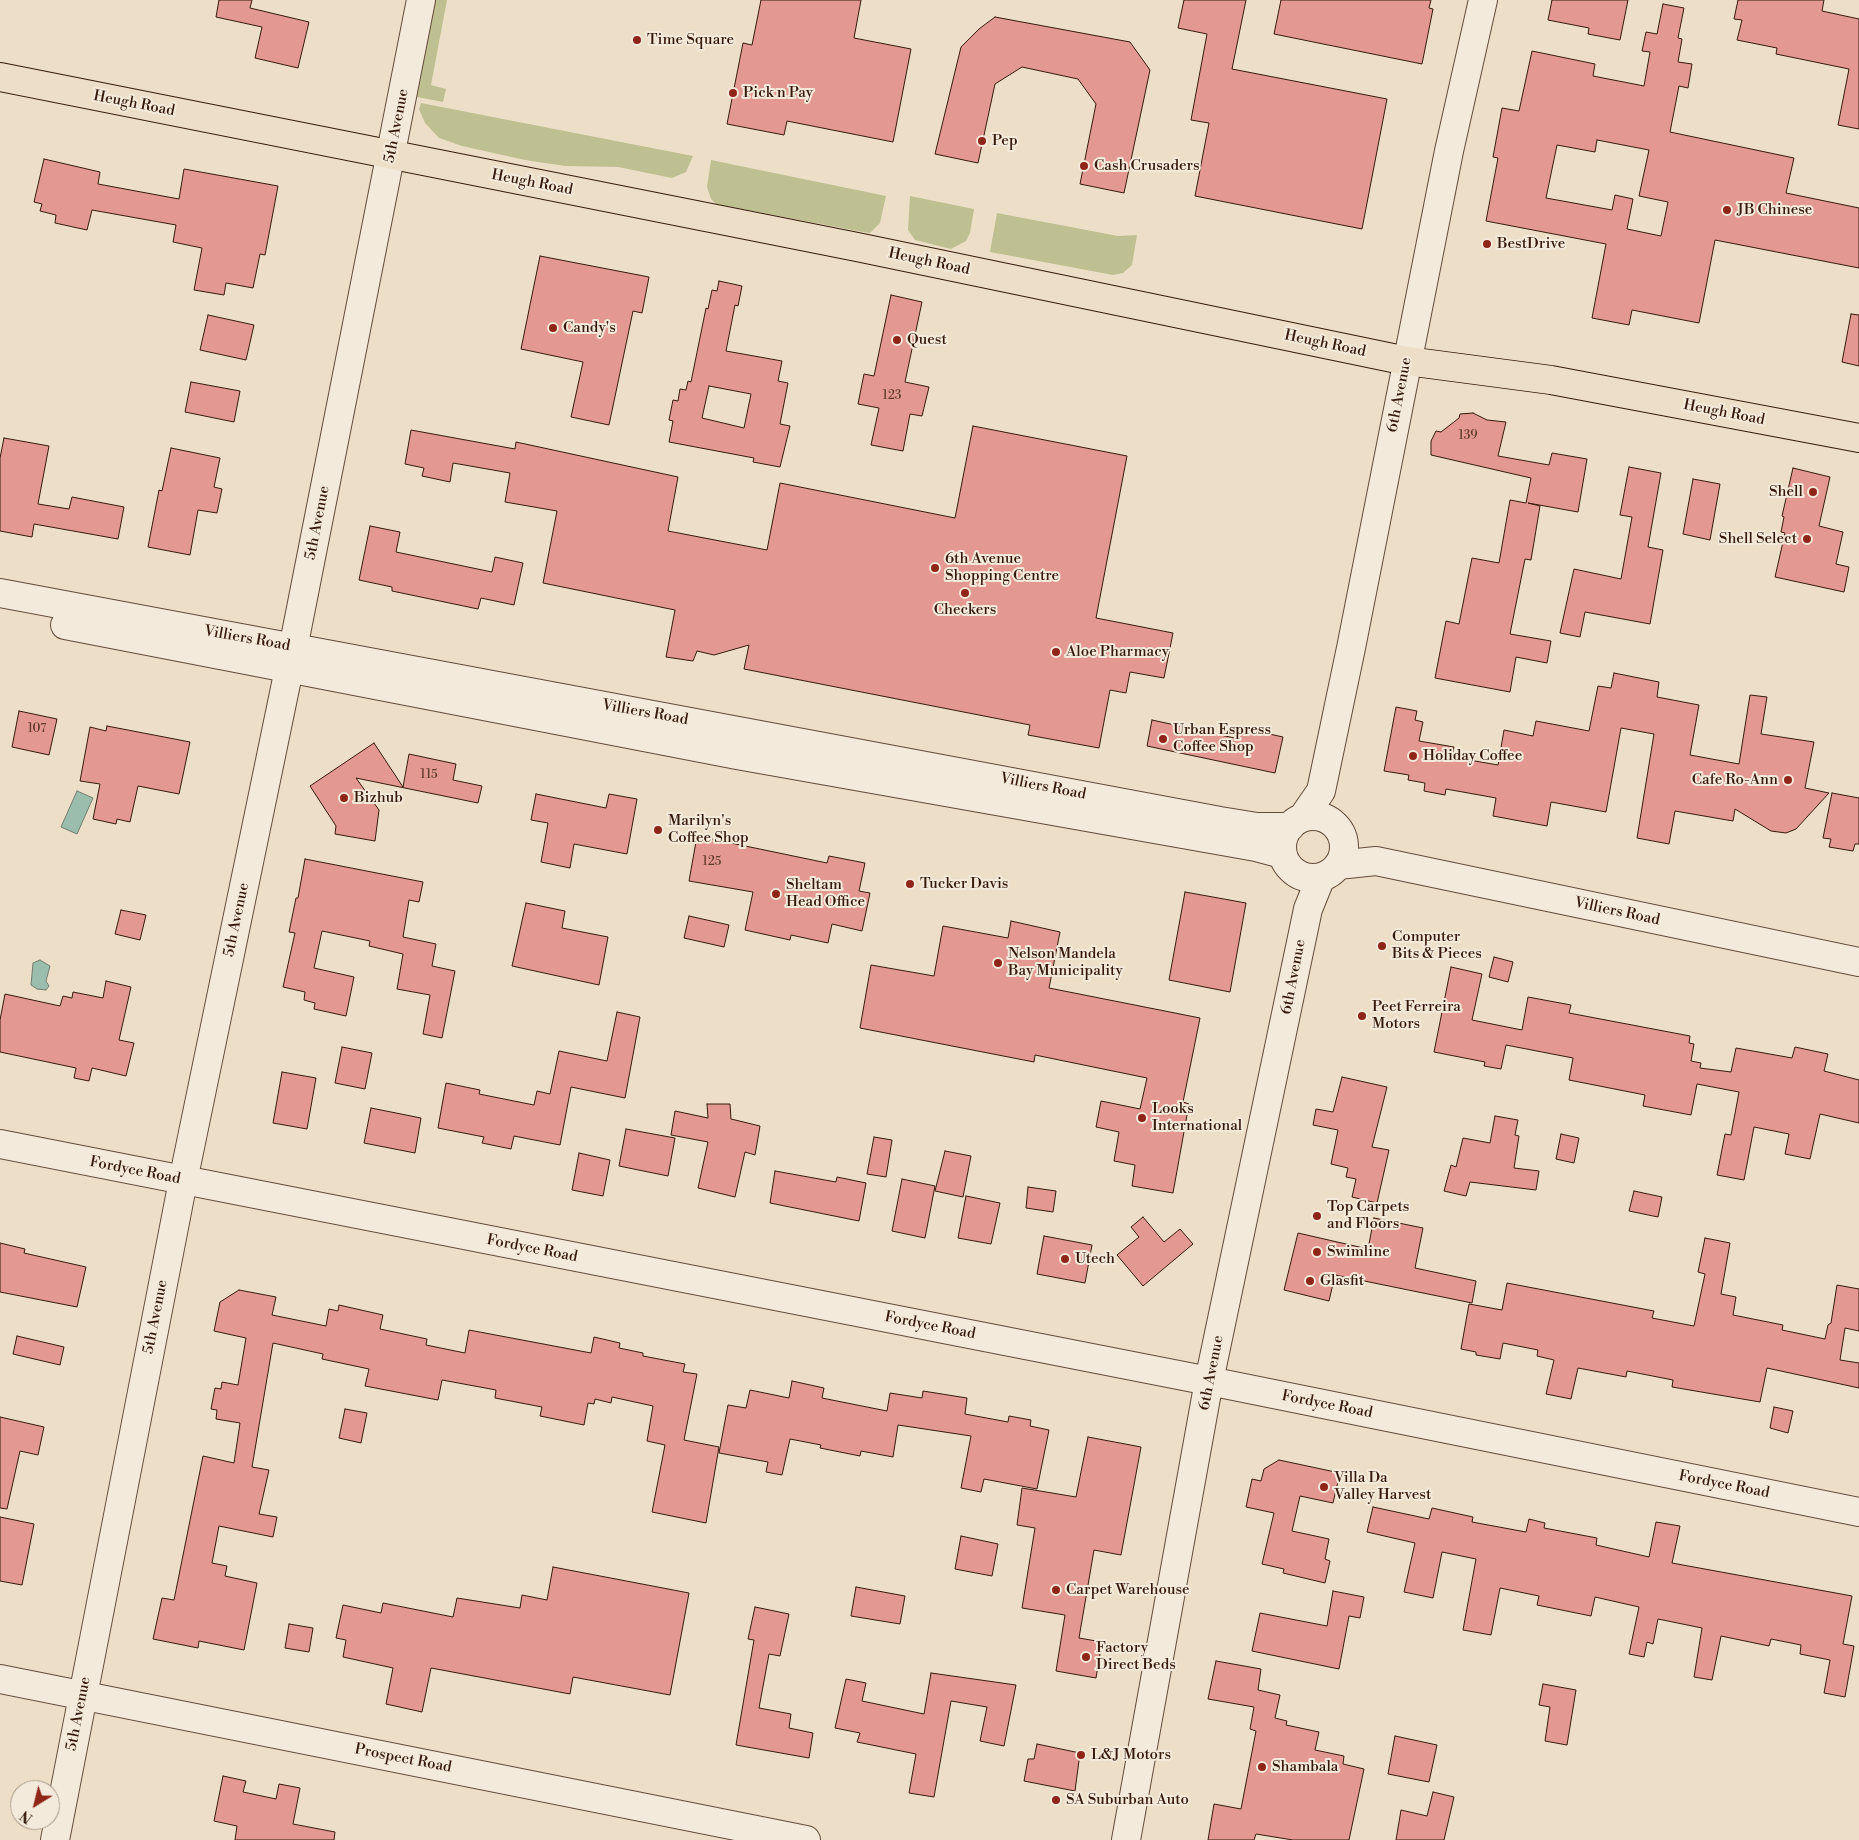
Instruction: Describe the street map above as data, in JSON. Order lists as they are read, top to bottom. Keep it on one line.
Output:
{"streets":{"main road":["Heugh Road"],"street":["5th Avenue","6th Avenue","Villiers Road","Fordyce Road","Prospect Road"]},"crossings":[["Heugh Road","5th Avenue"],["Heugh Road","6th Avenue"],["5th Avenue","Villiers Road"],["5th Avenue","Fordyce Road"],["5th Avenue","Prospect Road"],["6th Avenue","Villiers Road"],["6th Avenue","Fordyce Road"]],"places":["Time Square","Pick n Pay","Pep","Cash Crusaders","JB Chinese","BestDrive","Candy's","Quest","Shell","Shell Select","6th Avenue Shopping Centre","Checkers","Aloe Pharmacy","Urban Espress Coffee Shop","Holiday Coffee","Cafe Ro-Ann","Bizhub","Marilyn's Coffee Shop","Tucker Davis","Sheltam Head Office","Computer Bits & Pieces","Nelson Mandela Bay Municipality","Peet Ferreira Motors","Looks International","Top Carpets and Floors","Swimline","Utech","Glasfit","Villa Da Valley Harvest","Carpet Warehouse","Factory Direct Beds","L&J Motors","Shambala","SA Suburban Auto"],"house_numbers":["123","139","107","115","125"],"north":"bottom left"}
